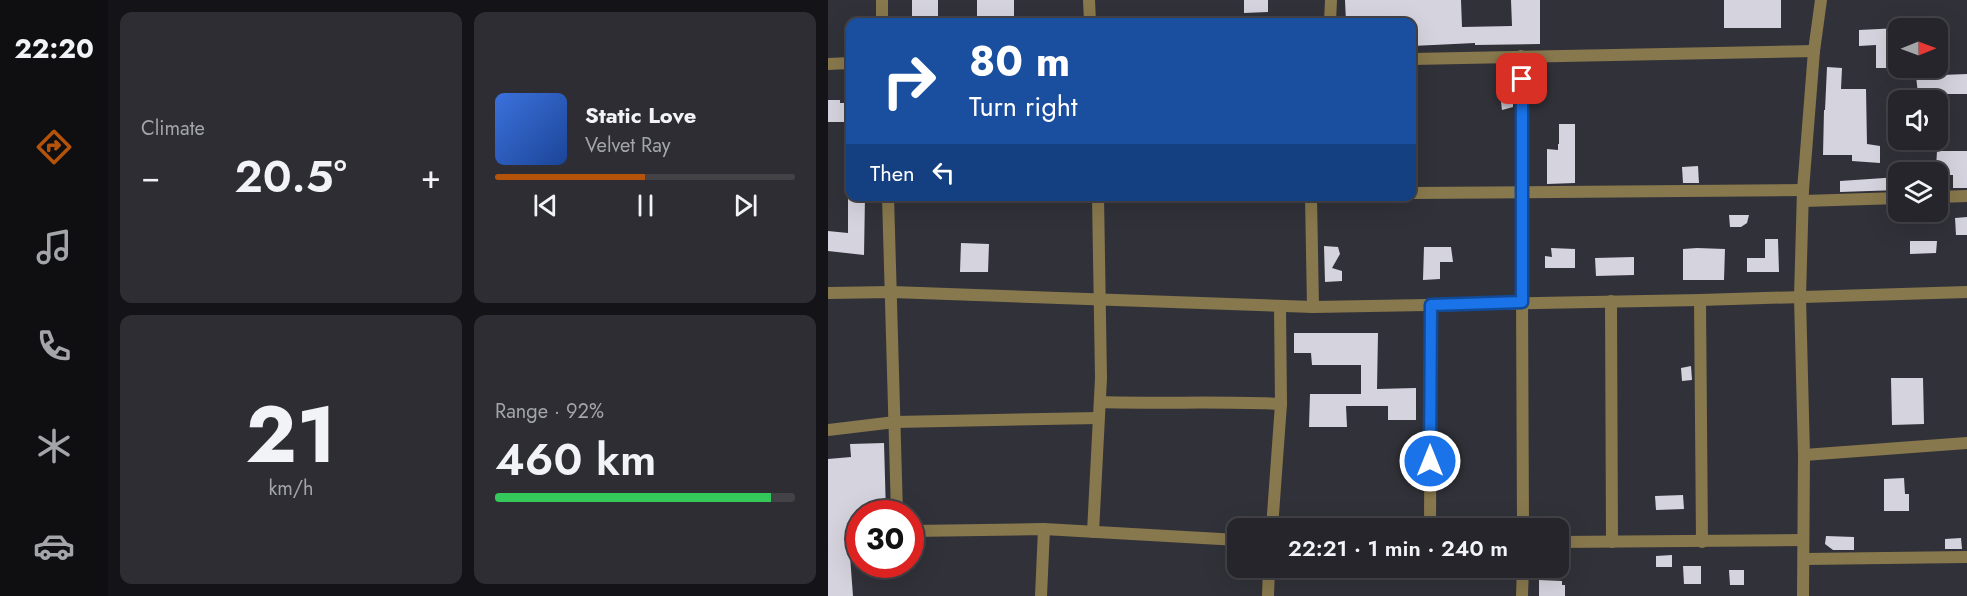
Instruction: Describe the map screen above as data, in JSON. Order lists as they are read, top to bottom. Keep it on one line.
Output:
{"north":"right","page":{"tabs":"22:20","tile":["Climate",["21","km/h"],["Range · 92%","460 km"]],"turn":["80 m","Turn right"],"song":["Static Love","Velvet Ray"],"then":"Then","heat":["−","20.5°","+"],"limit":"30","trip":"22:21 · 1 min · 240 m"}}
